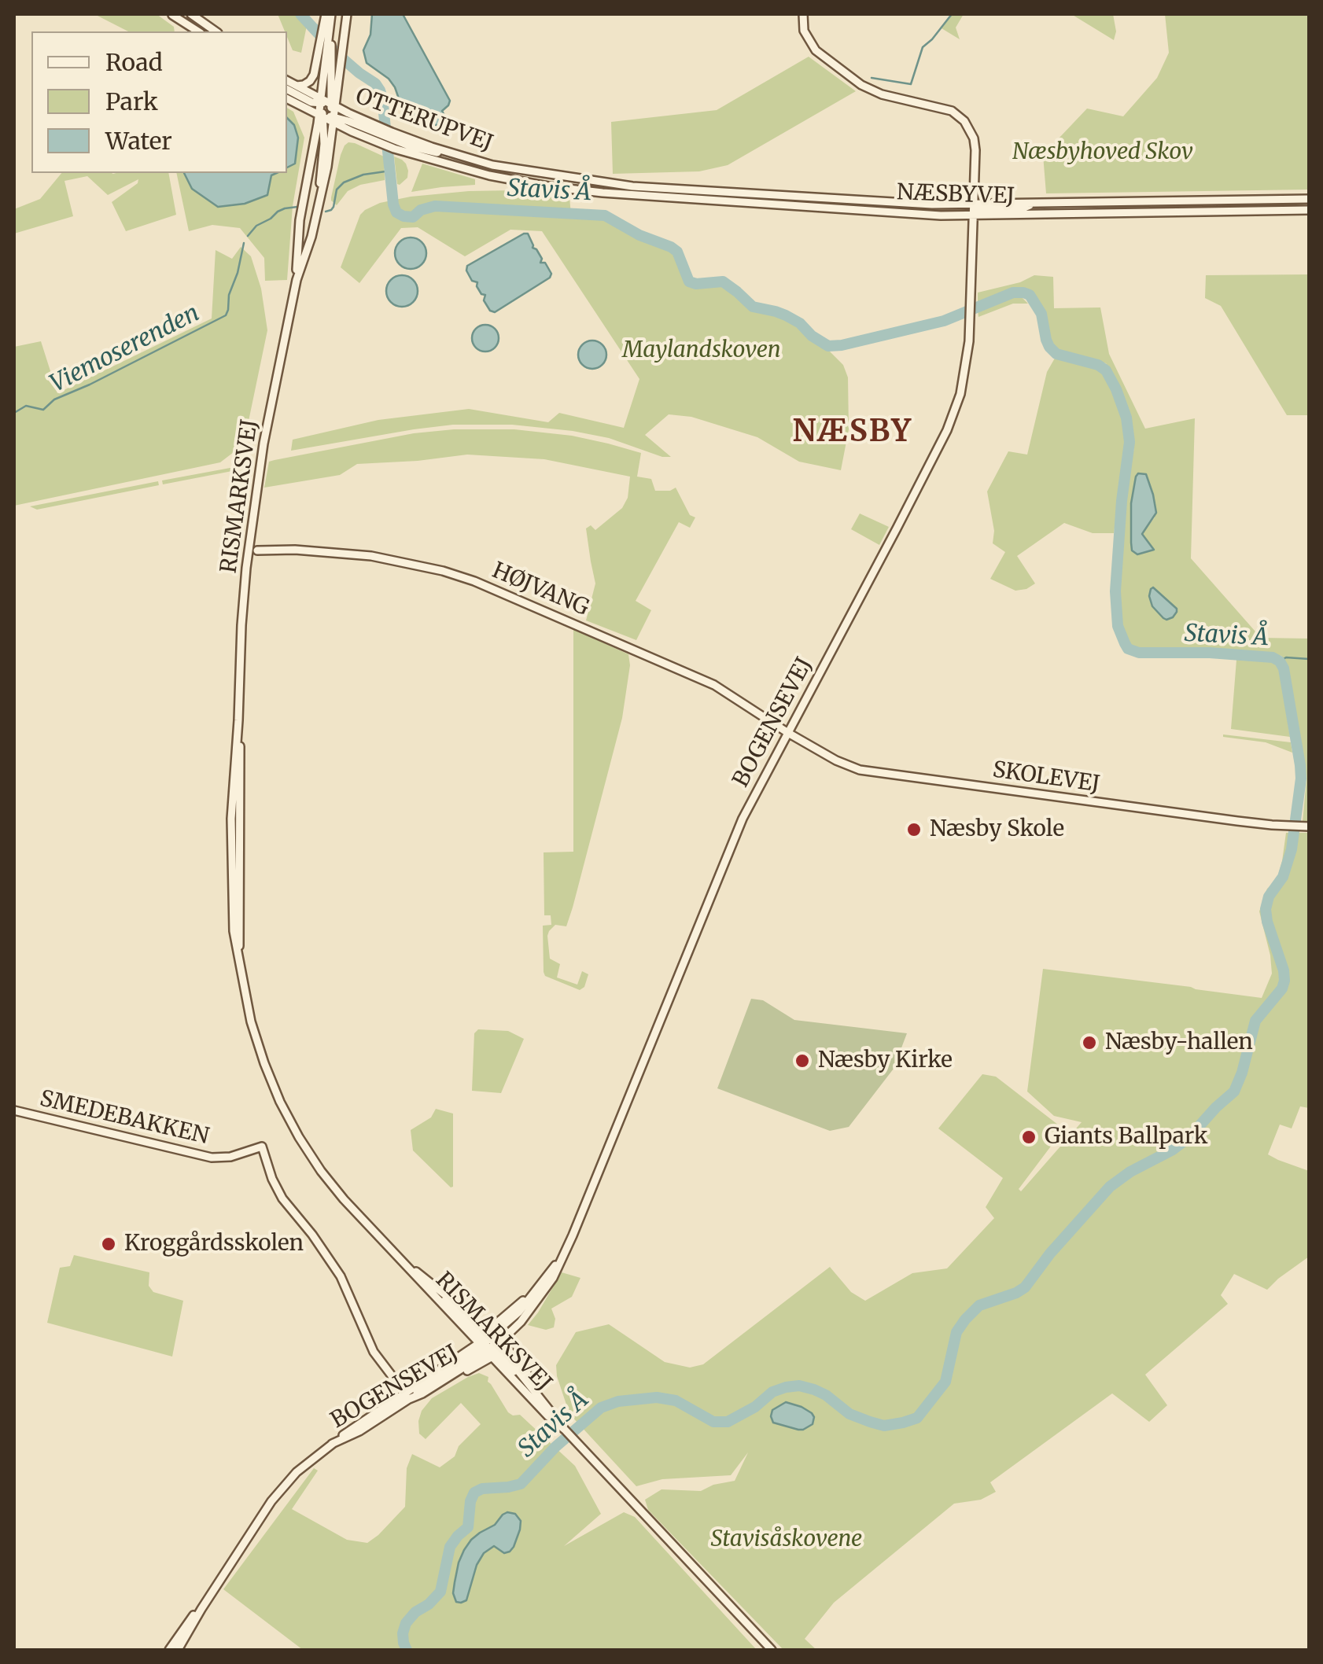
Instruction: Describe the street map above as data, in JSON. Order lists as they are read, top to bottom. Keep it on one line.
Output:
{"streets":{"main road":["OTTERUPVEJ","NÆSBYVEJ","RISMARKSVEJ","HØJVANG","BOGENSEVEJ","SKOLEVEJ","SMEDEBAKKEN"]},"crossings":[["OTTERUPVEJ","NÆSBYVEJ"],["OTTERUPVEJ","RISMARKSVEJ"],["NÆSBYVEJ","BOGENSEVEJ"],["RISMARKSVEJ","BOGENSEVEJ"],["HØJVANG","BOGENSEVEJ"],["HØJVANG","SKOLEVEJ"],["BOGENSEVEJ","SKOLEVEJ"],["BOGENSEVEJ","SMEDEBAKKEN"]],"districts":["NÆSBY"],"water":["Stavis Å","Viemoserenden"],"parks":["Næsbyhoved Skov","Maylandskoven","Stavisåskovene"],"places":["Næsby Skole","Næsby-hallen","Næsby Kirke","Giants Ballpark","Kroggårdsskolen"],"legend":["Road","Park","Water"]}
